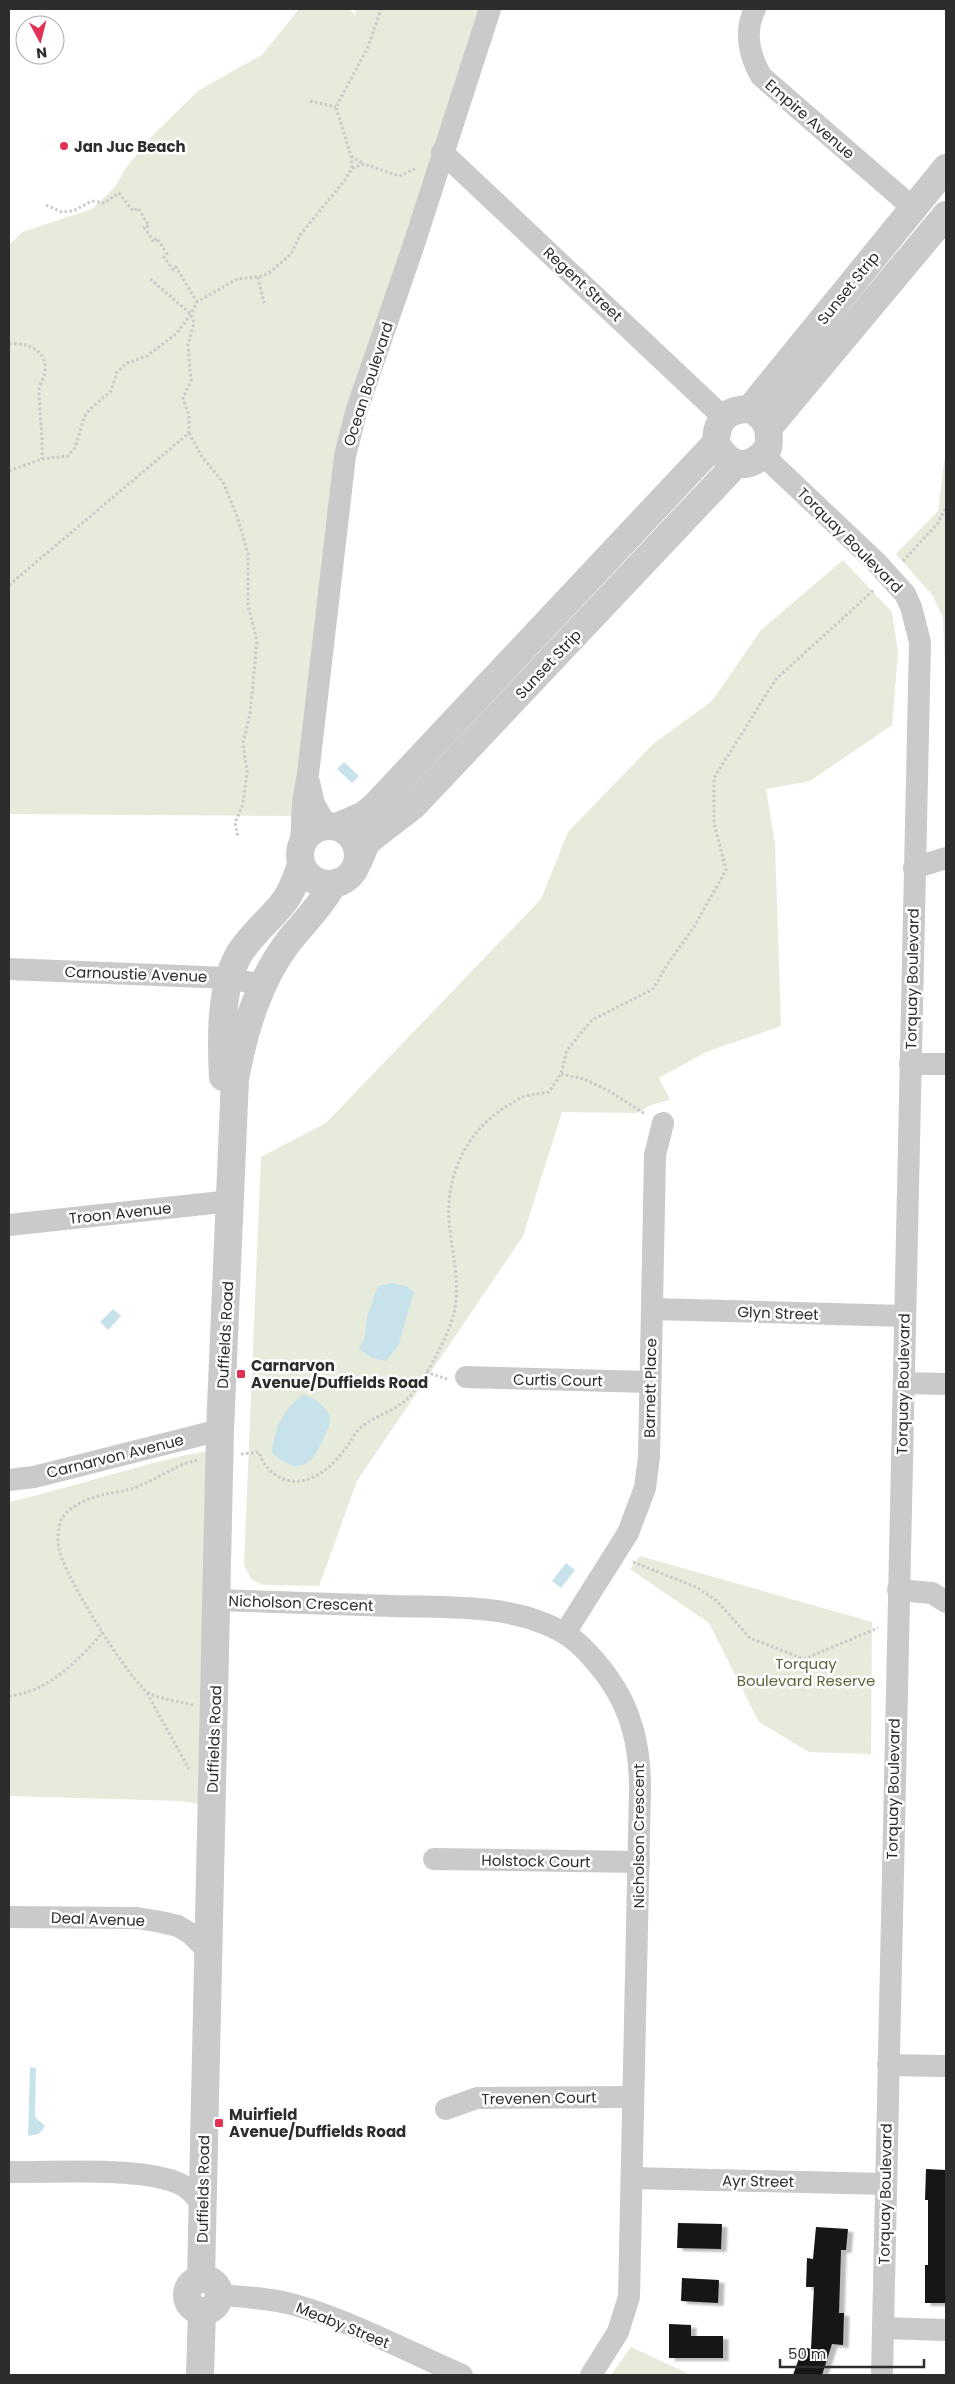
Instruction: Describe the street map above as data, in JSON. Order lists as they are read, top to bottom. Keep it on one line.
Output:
{"streets":{"street":["Empire Avenue","Regent Street","Sunset Strip","Ocean Boulevard","Torquay Boulevard","Carnoustie Avenue","Troon Avenue","Glyn Street","Duffields Road","Curtis Court","Barnett Place","Carnarvon Avenue","Nicholson Crescent","Holstock Court","Deal Avenue","Trevenen Court","Ayr Street","Meaby Street"]},"crossings":[["Empire Avenue","Sunset Strip"],["Regent Street","Sunset Strip"],["Regent Street","Ocean Boulevard"],["Regent Street","Torquay Boulevard"],["Sunset Strip","Ocean Boulevard"],["Sunset Strip","Torquay Boulevard"],["Sunset Strip","Duffields Road"],["Ocean Boulevard","Duffields Road"],["Torquay Boulevard","Glyn Street"],["Torquay Boulevard","Ayr Street"],["Carnoustie Avenue","Duffields Road"],["Troon Avenue","Duffields Road"],["Glyn Street","Barnett Place"],["Duffields Road","Carnarvon Avenue"],["Duffields Road","Nicholson Crescent"],["Duffields Road","Deal Avenue"],["Duffields Road","Meaby Street"],["Curtis Court","Barnett Place"],["Barnett Place","Nicholson Crescent"],["Nicholson Crescent","Holstock Court"],["Nicholson Crescent","Trevenen Court"],["Nicholson Crescent","Ayr Street"]],"parks":["Torquay Boulevard Reserve"],"places":{"other":["Jan Juc Beach"],"transit":["Carnarvon Avenue/Duffields Road","Muirfield Avenue/Duffields Road"]},"scale_bar":"50 m","north":"bottom"}
